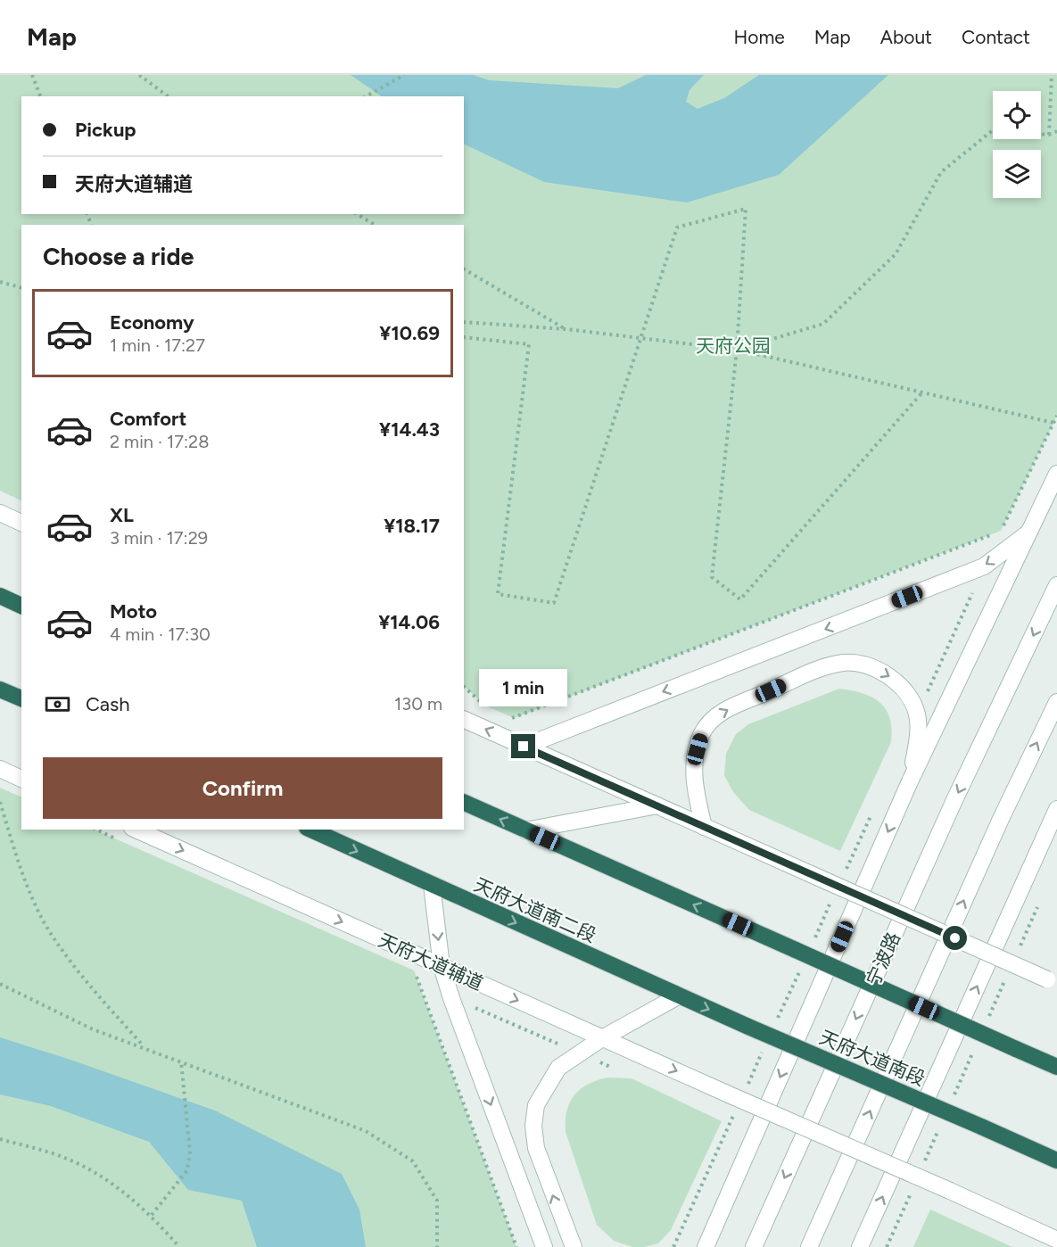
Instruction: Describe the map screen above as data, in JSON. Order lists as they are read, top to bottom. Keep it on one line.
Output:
{"streets":{"highway":["天府大道南二段","天府大道南段"],"street":["宁波路","天府大道辅道"]},"crossings":[["天府大道南二段","天府大道南段"]],"one_way":["天府大道辅道"],"parks":["天府公园"],"page":{"header":"Map","nav":["Home","Map","About","Contact"],"banner":["Pickup","天府大道辅道"],"heading":"Choose a ride","list":[{"name":"Economy","note":"1 min · 17:27","value":"¥10.69"},{"name":"Comfort","note":"2 min · 17:28","value":"¥14.43"},{"name":"XL","note":"3 min · 17:29","value":"¥18.17"},{"name":"Moto","note":"4 min · 17:30","value":"¥14.06"}],"bubble":"1 min","pay":["Cash","130 m"],"buttons":"Confirm"}}
